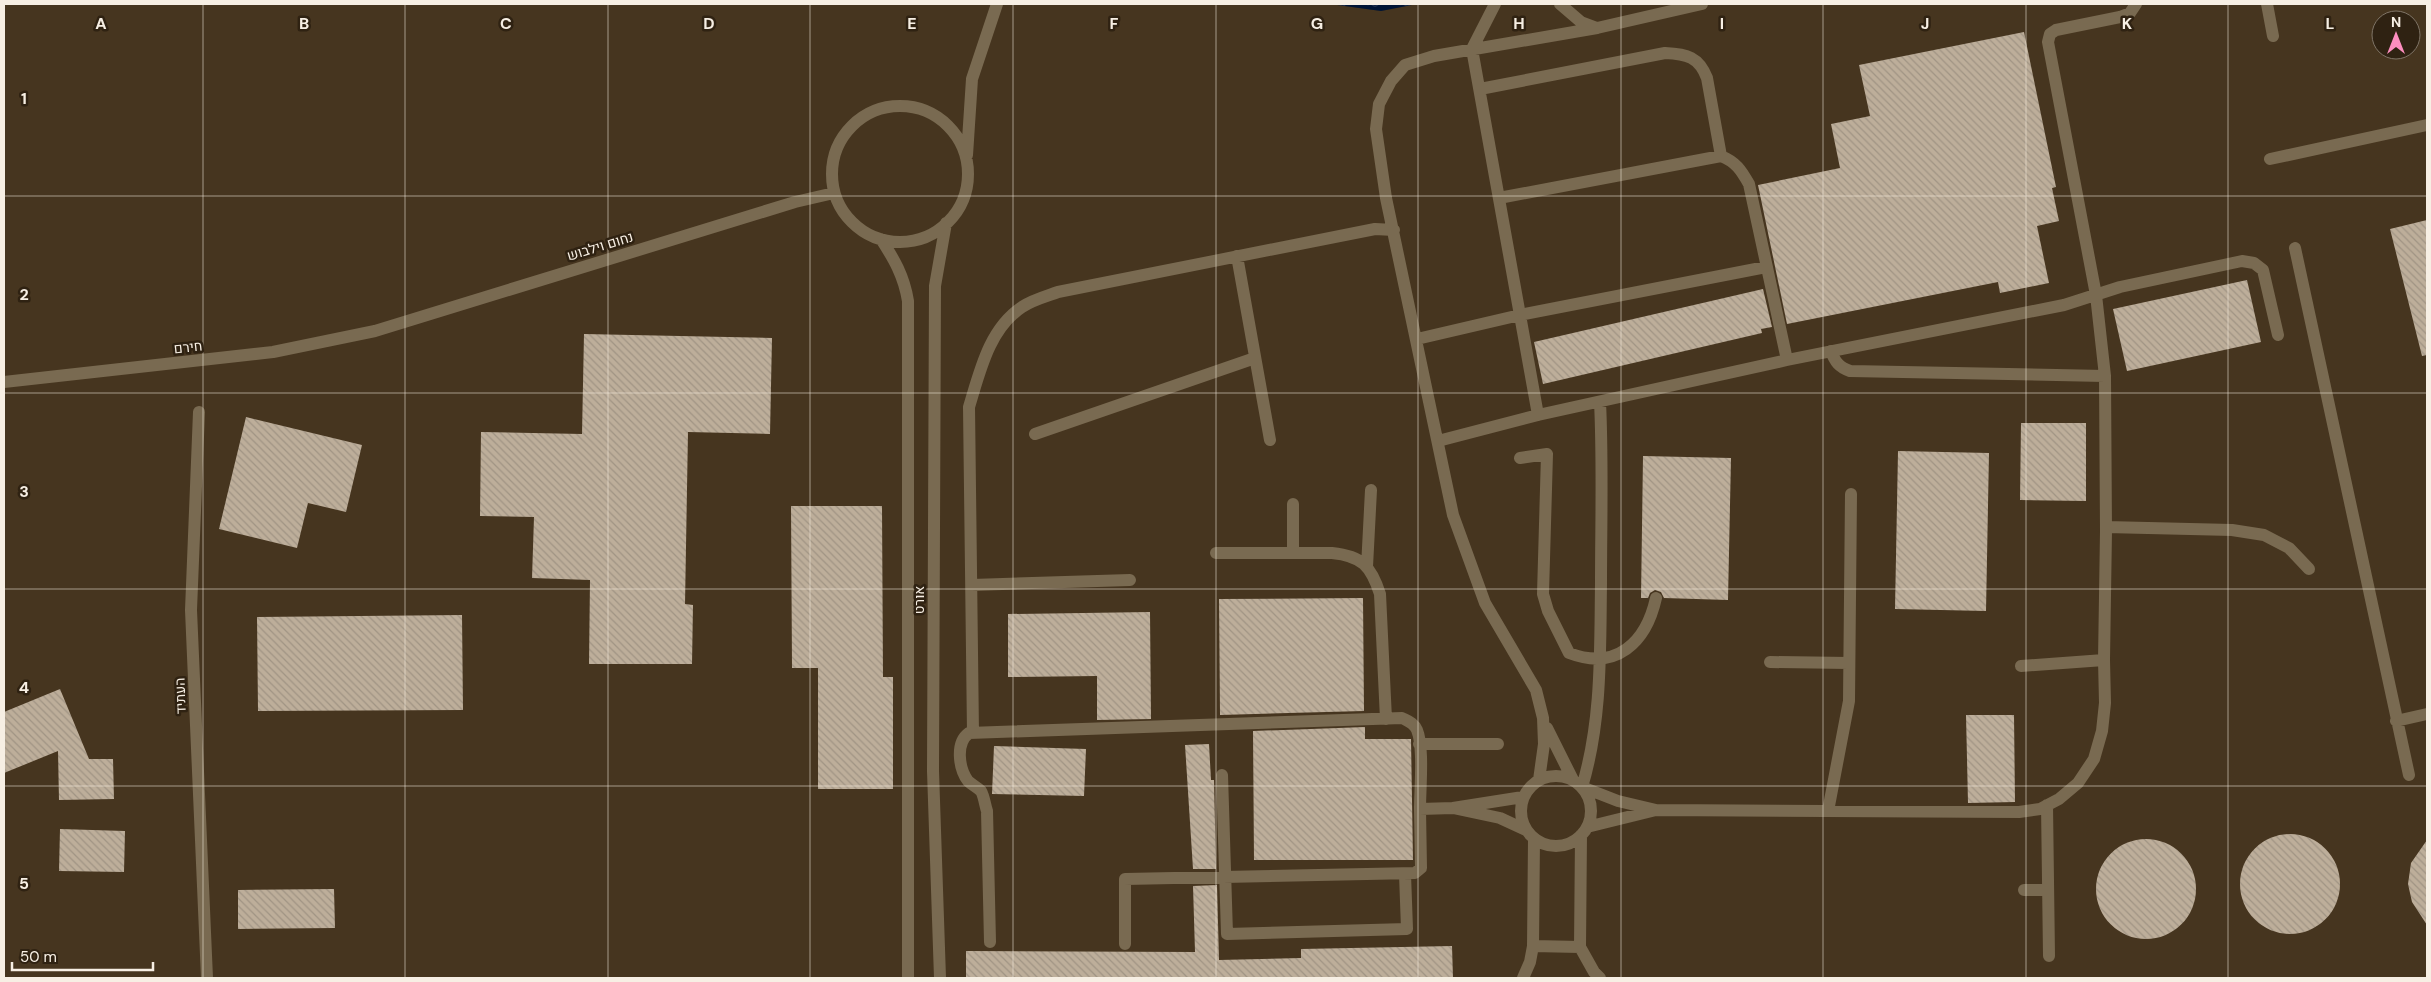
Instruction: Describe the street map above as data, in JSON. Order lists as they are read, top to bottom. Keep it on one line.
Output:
{"streets":{"street":["נחום וילבוש","חירם","אורט","העתיד"]},"crossings":[["נחום וילבוש","חירם"],["נחום וילבוש","אורט"]],"scale_bar":"50 m","north":"top","grid":{"columns":["A","B","C","D","E","F","G","H","I","J","K","L"],"rows":["1","2","3","4","5"]}}
